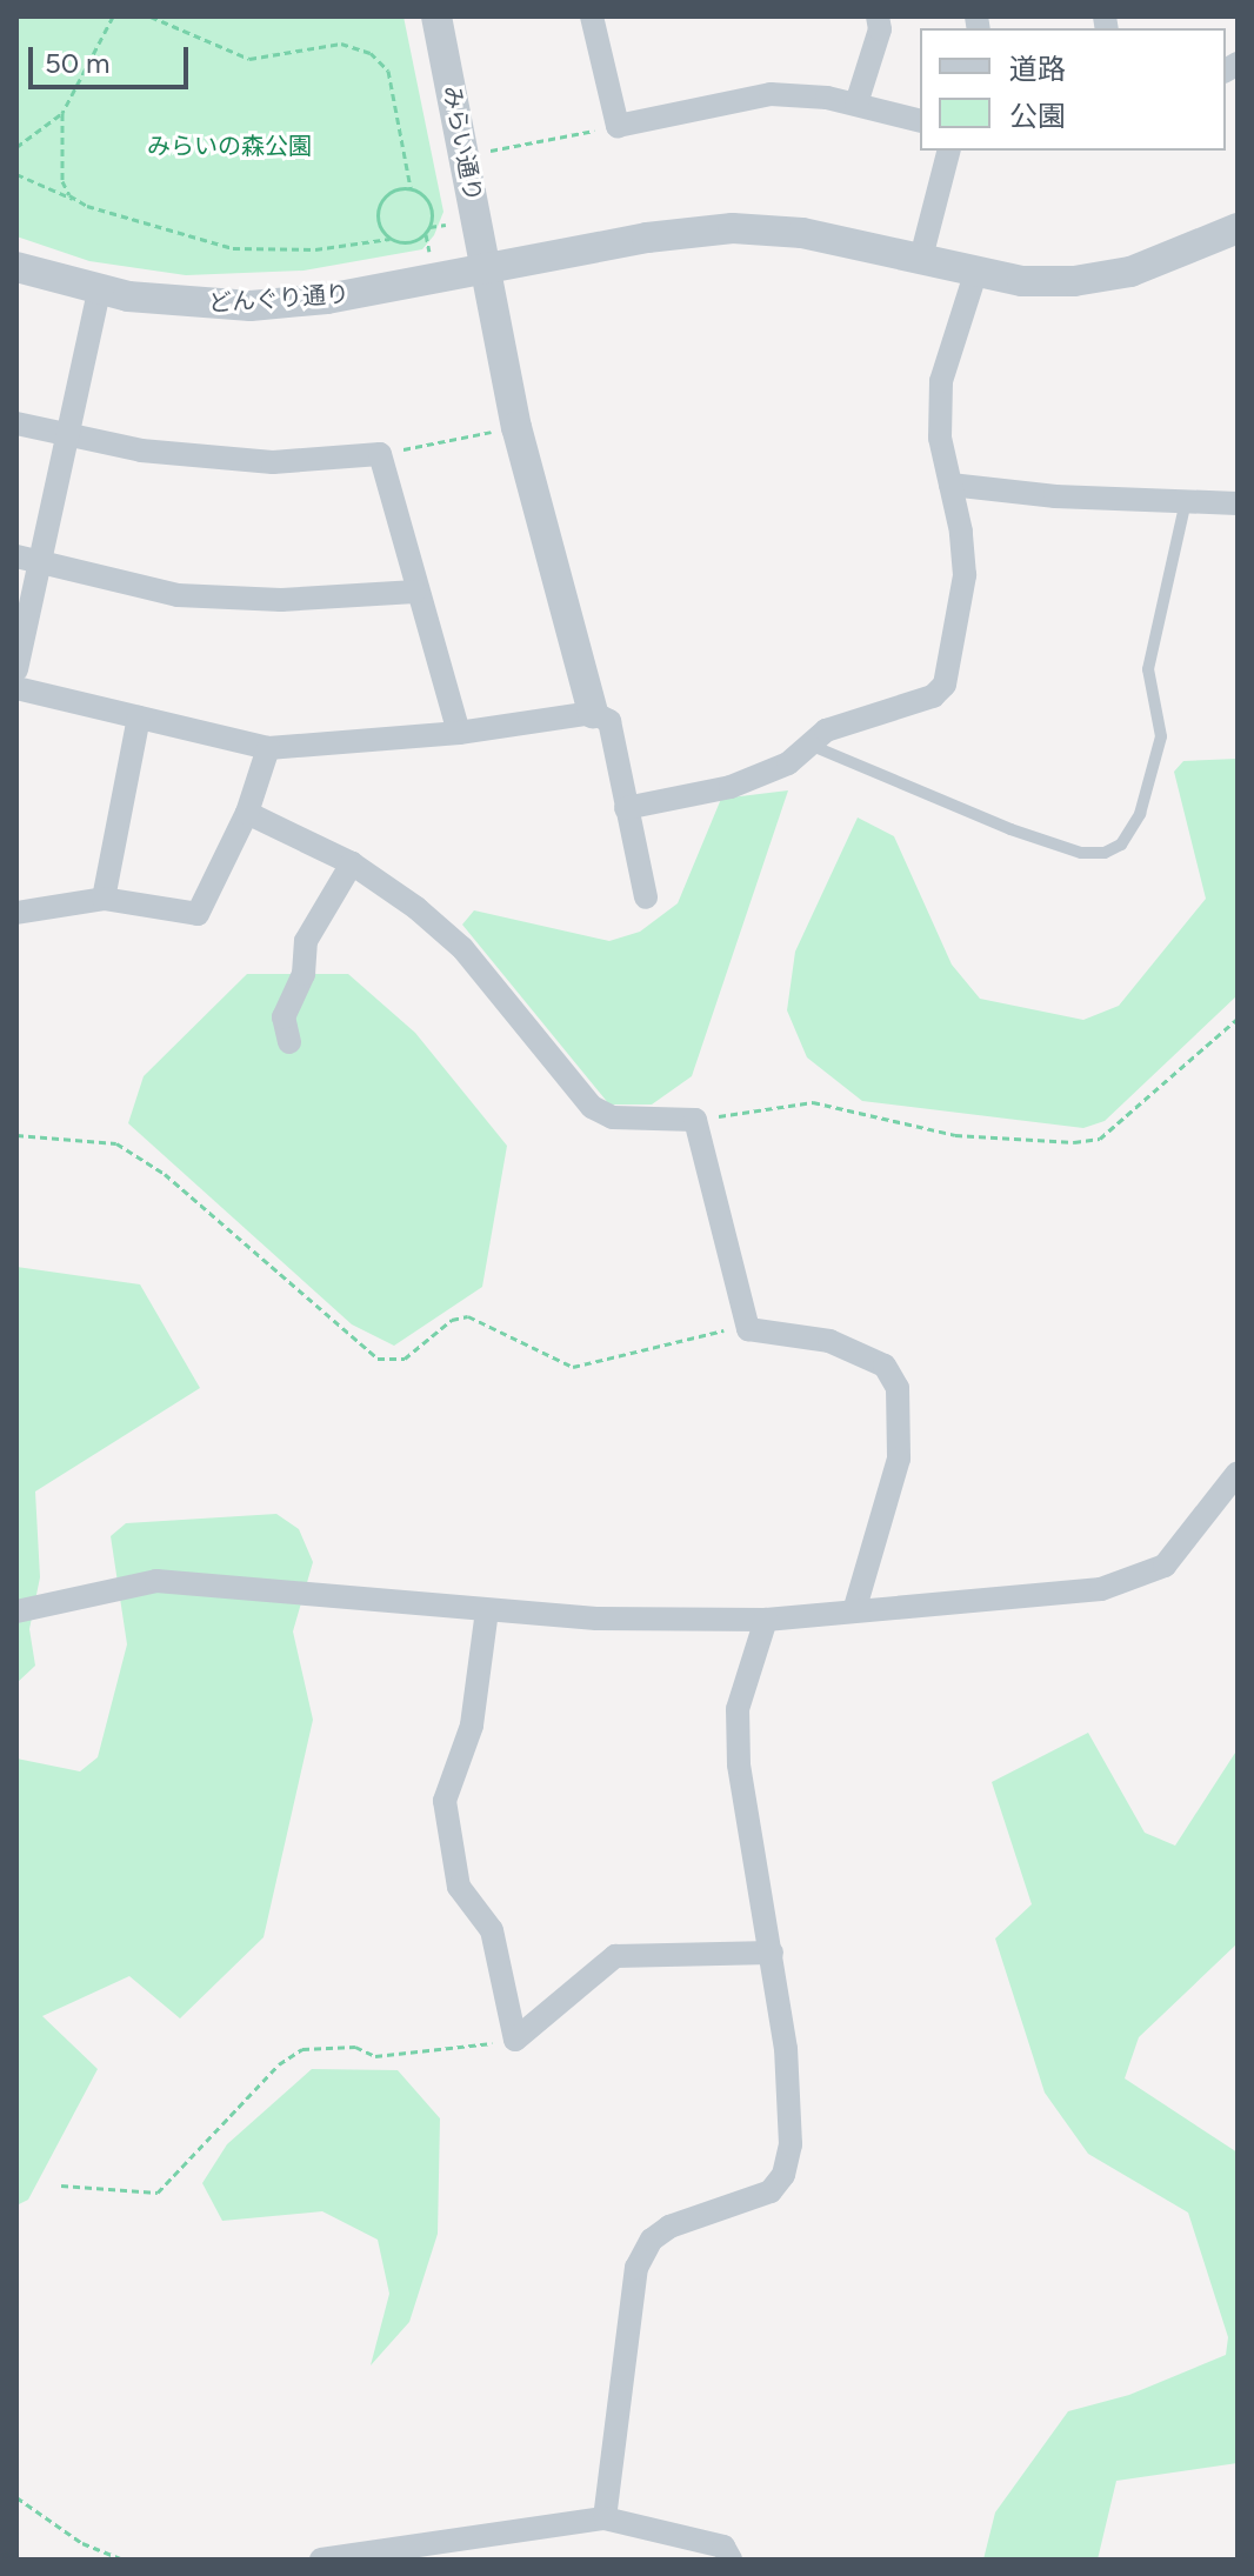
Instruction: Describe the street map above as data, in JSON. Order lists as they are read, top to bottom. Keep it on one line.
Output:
{"streets":{"street":["みらい通り","どんぐり通り"]},"crossings":[["みらい通り","どんぐり通り"]],"parks":["みらいの森公園"],"legend":["道路","公園"],"scale_bar":"50 m"}
